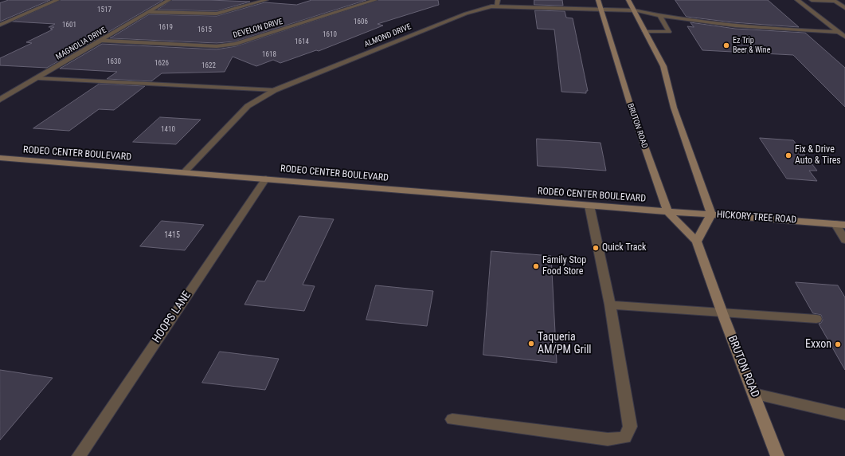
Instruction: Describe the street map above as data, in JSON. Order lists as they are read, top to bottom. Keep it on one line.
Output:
{"streets":{"main road":["BRUTON ROAD","RODEO CENTER BOULEVARD","HICKORY TREE ROAD"],"street":["DEVELON DRIVE","ALMOND DRIVE","MAGNOLIA DRIVE","HOOPS LANE"]},"crossings":[["DEVELON DRIVE","MAGNOLIA DRIVE"],["ALMOND DRIVE","BRUTON ROAD"],["ALMOND DRIVE","RODEO CENTER BOULEVARD"],["BRUTON ROAD","RODEO CENTER BOULEVARD"],["BRUTON ROAD","HICKORY TREE ROAD"],["RODEO CENTER BOULEVARD","HICKORY TREE ROAD"],["RODEO CENTER BOULEVARD","HOOPS LANE"]],"places":["Ez Trip Beer & Wine","Fix & Drive Auto & Tires","Quick Track","Family Stop Food Store","Taqueria AM/PM Grill","Exxon"],"house_numbers":["1517","1606","1601","1619","1615","1610","1614","1618","1630","1626","1622","1410","1415"]}
